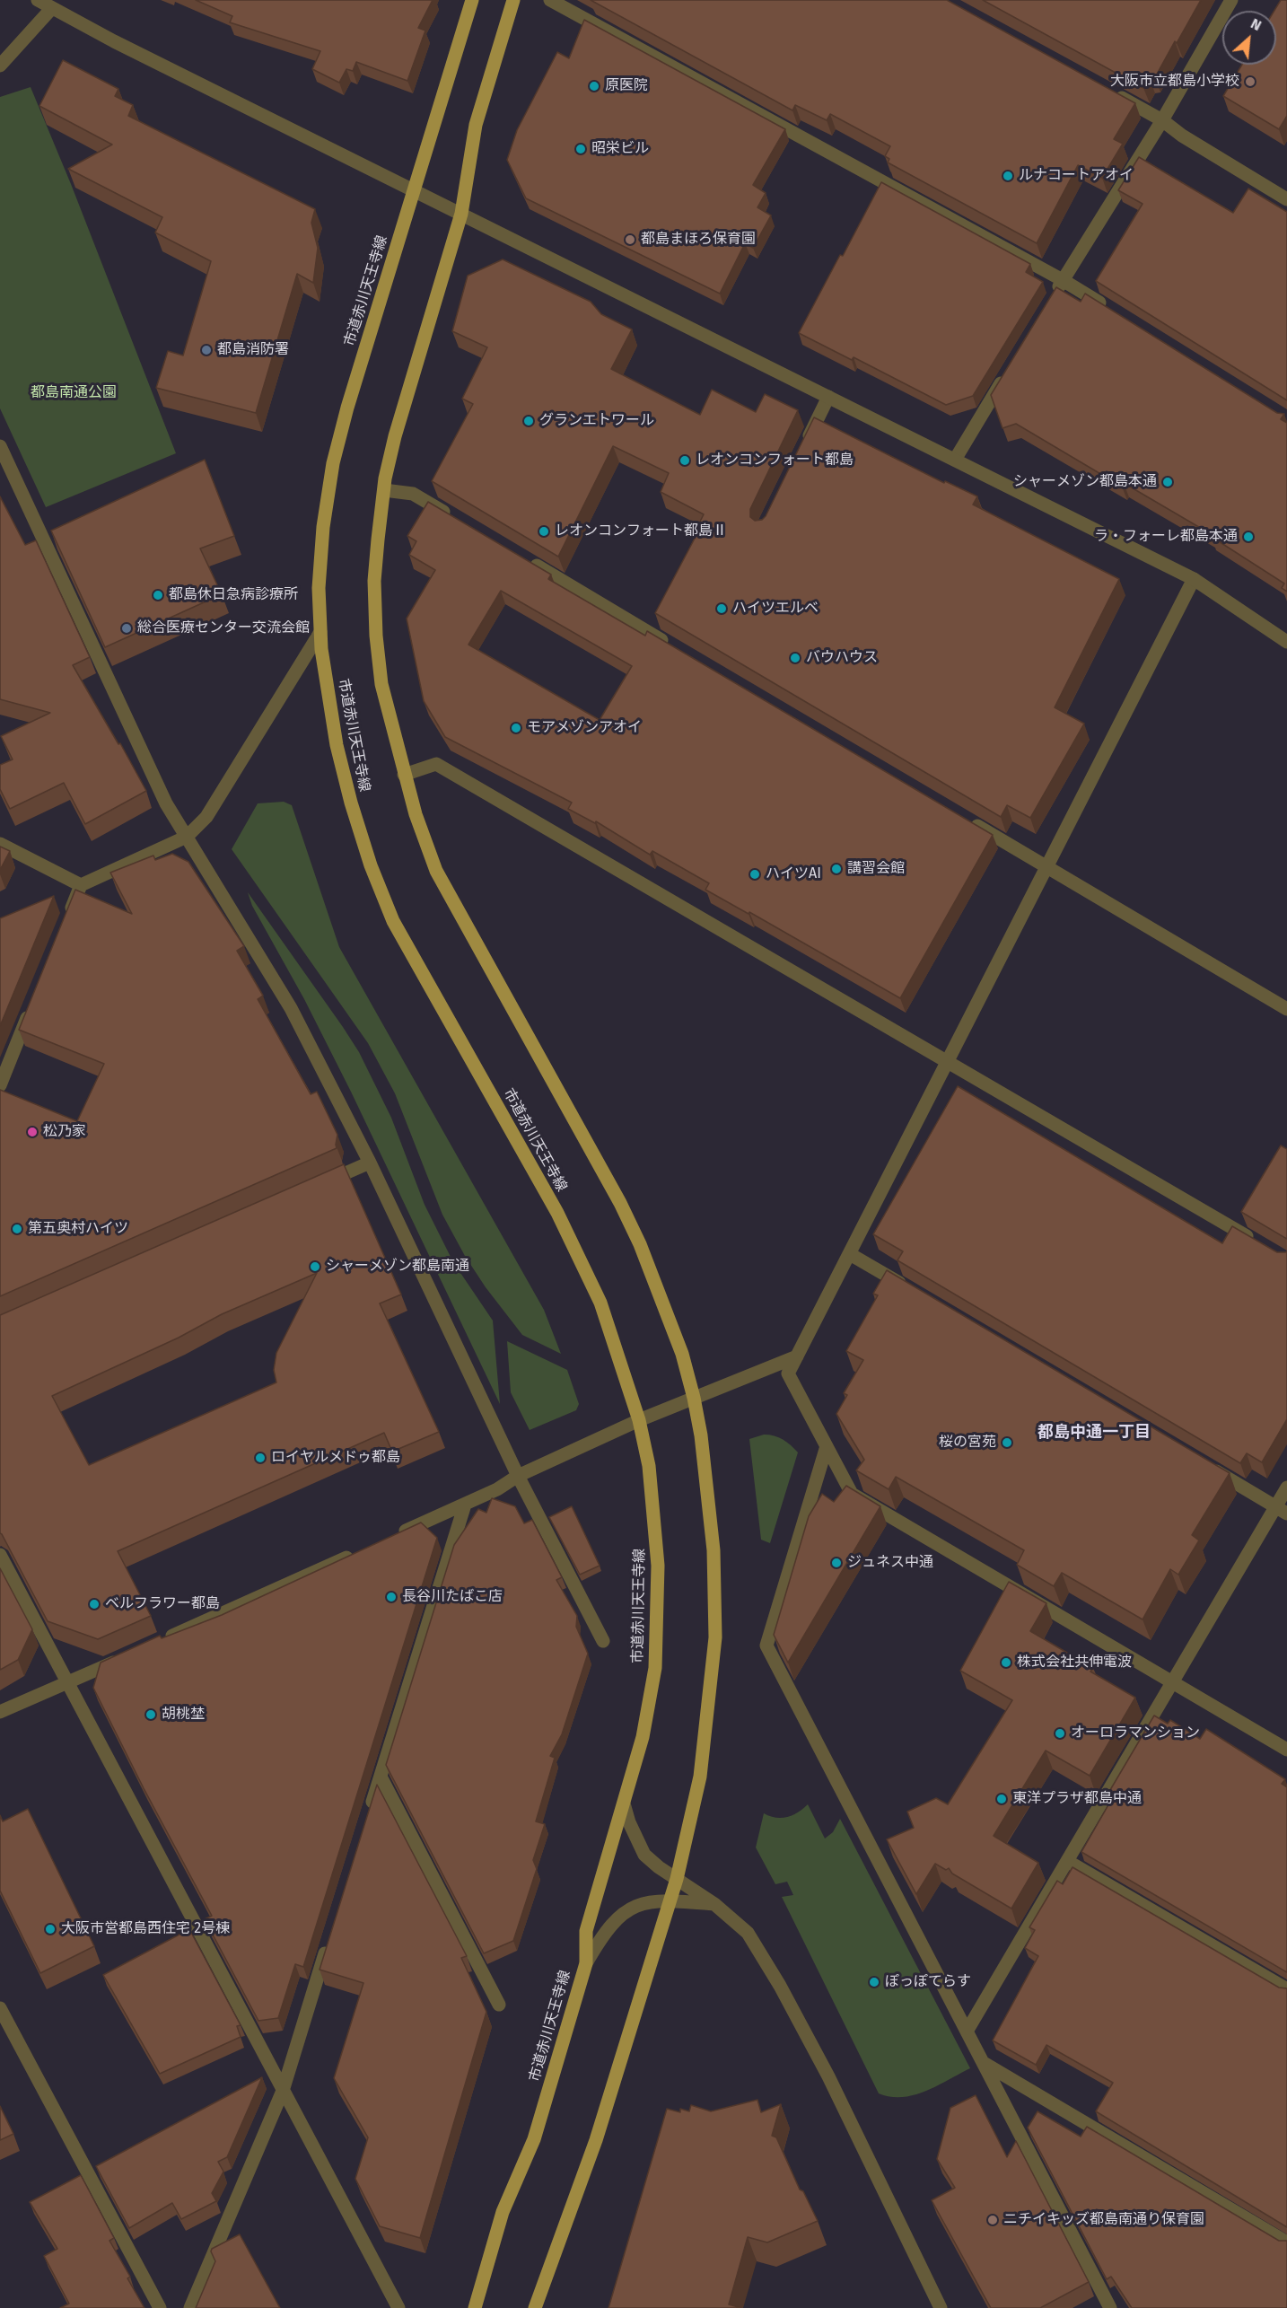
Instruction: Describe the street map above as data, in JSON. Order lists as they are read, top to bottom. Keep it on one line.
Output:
{"streets":{"main road":["市道赤川天王寺線"]},"districts":["都島中通一丁目"],"parks":["都島南通公園"],"places":["大阪市立都島小学校","原医院","昭栄ビル","ルナコートアオイ","都島まほろ保育園","都島消防署","グランエトワール","レオンコンフォート都島","シャーメゾン都島本通","レオンコンフォート都島Ⅱ","ラ・フォーレ都島本通","都島休日急病診療所","ハイツエルベ","総合医療センター交流会館","バウハウス","モアメゾンアオイ","講習会館","ハイツAI","松乃家","第五奥村ハイツ","シャーメゾン都島南通","桜の宮苑","ロイヤルメドゥ都島","ジュネス中通","長谷川たばこ店","ベルフラワー都島","株式会社共伸電波","胡桃埜","オーロラマンション","東洋プラザ都島中通","大阪市営都島西住宅 2号棟","ぽっぽてらす","ニチイキッズ都島南通り保育園"],"north":"top right"}
